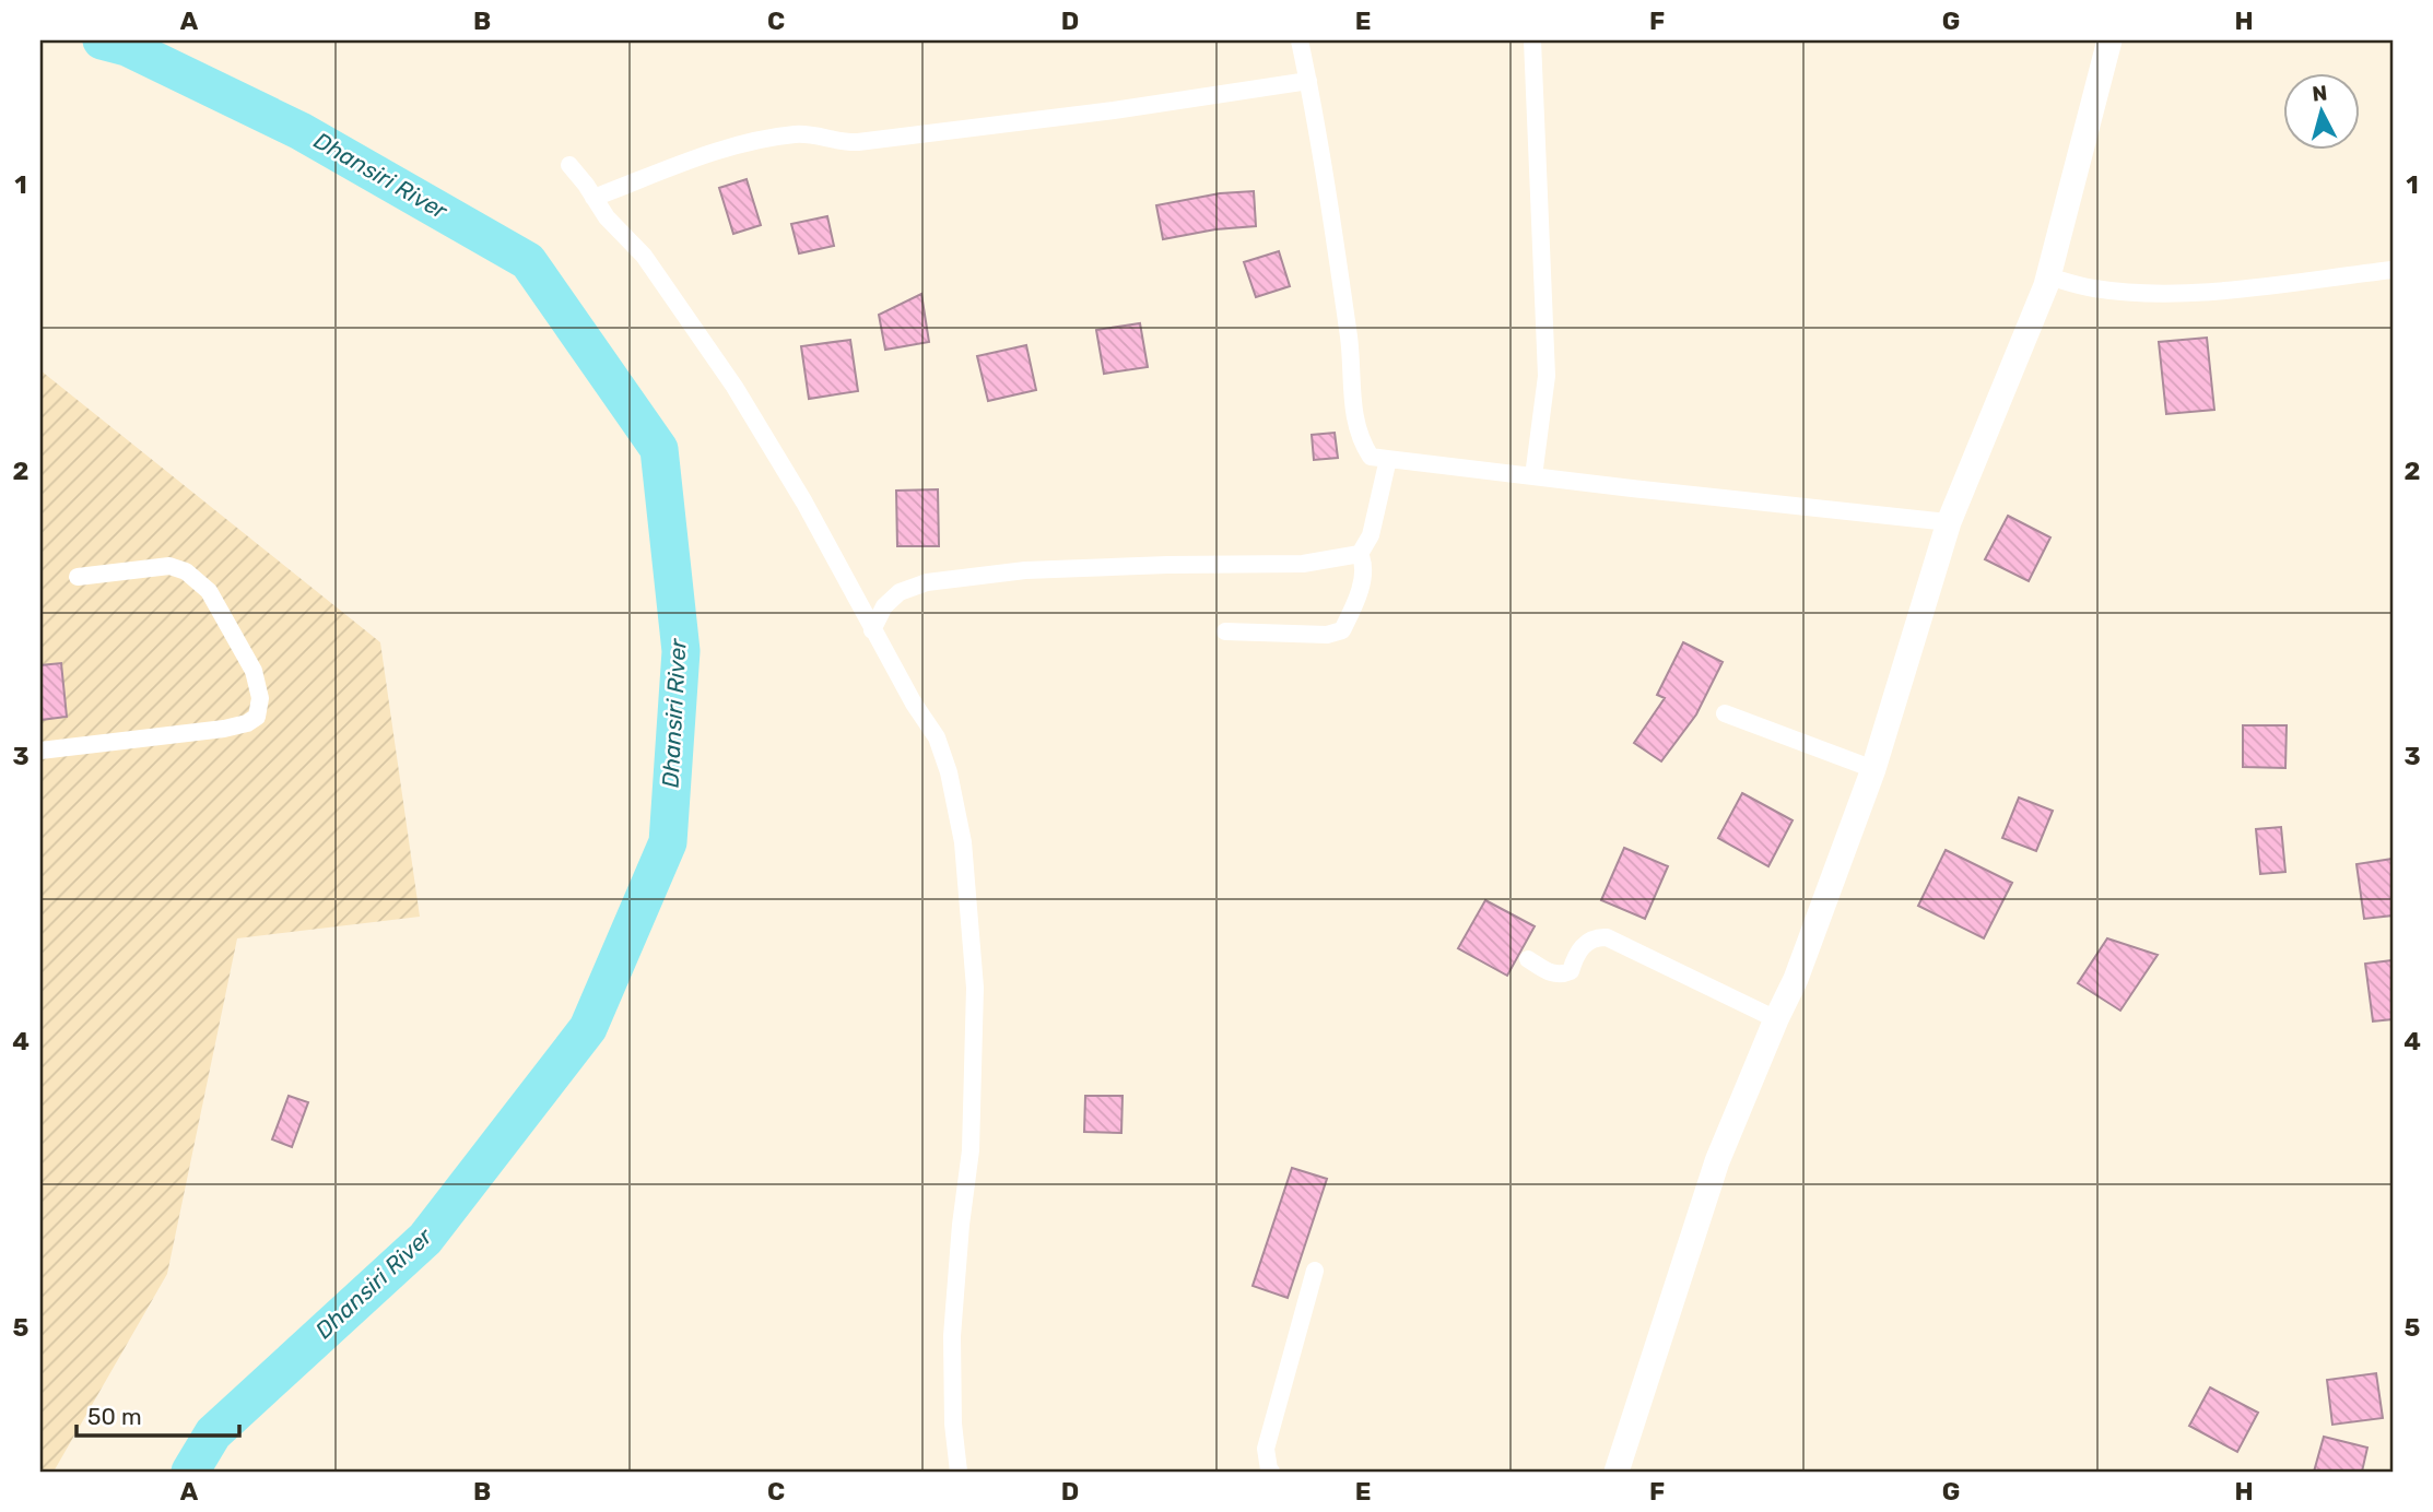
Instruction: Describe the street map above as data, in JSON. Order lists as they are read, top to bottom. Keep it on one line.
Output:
{"water":["Dhansiri River"],"scale_bar":"50 m","north":"top","grid":{"columns":["A","B","C","D","E","F","G","H"],"rows":["1","2","3","4","5"]}}
